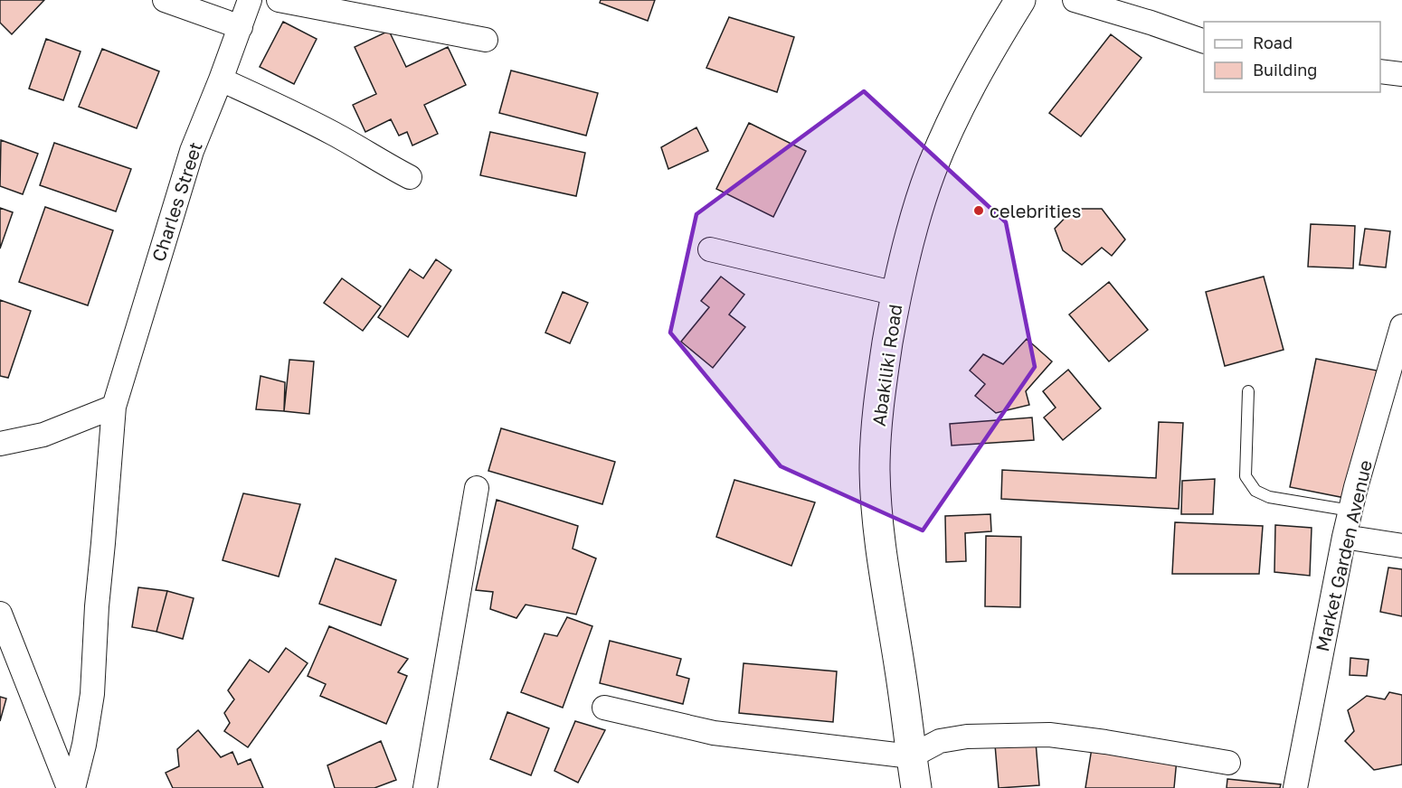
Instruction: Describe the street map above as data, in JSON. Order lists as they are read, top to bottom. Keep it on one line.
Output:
{"streets":{"main road":["Abakiliki Road"],"street":["Charles Street","Market Garden Avenue"]},"places":["celebrities"],"legend":["Road","Building"]}
